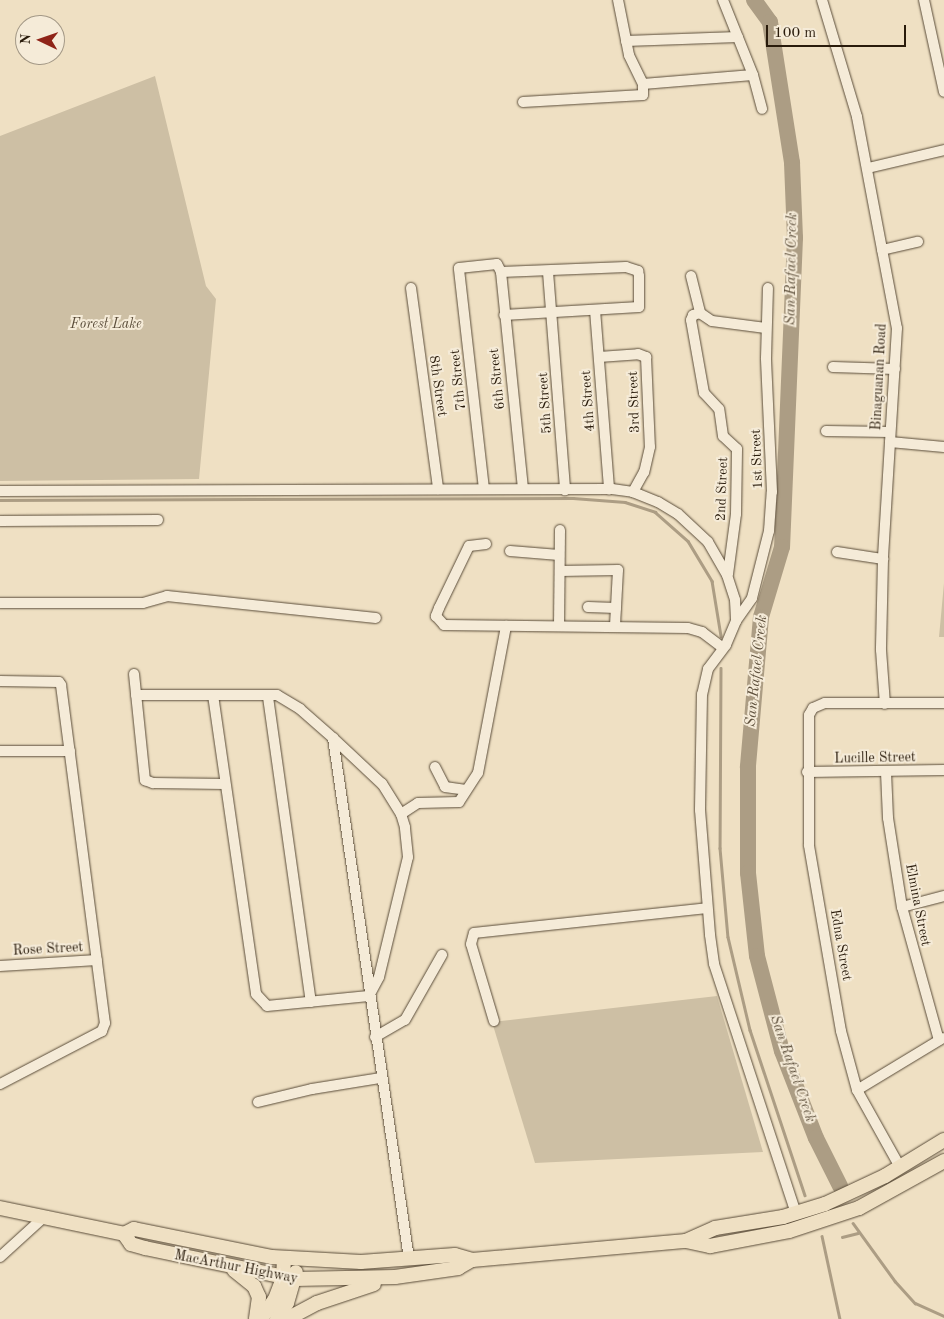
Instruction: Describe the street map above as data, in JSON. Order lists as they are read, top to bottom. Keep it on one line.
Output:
{"streets":{"highway":["MacArthur Highway"],"street":["Binaguanan Road","6th Street","7th Street","8th Street","4th Street","3rd Street","5th Street","1st Street","2nd Street","Lucille Street","Elmina Street","Edna Street","Rose Street"]},"crossings":[["Binaguanan Road","Edna Street"],["6th Street","7th Street"],["4th Street","3rd Street"],["1st Street","MacArthur Highway"],["Lucille Street","Elmina Street"],["Lucille Street","Edna Street"],["Edna Street","MacArthur Highway"]],"water":["San Rafael Creek"],"parks":["Forest Lake"],"scale_bar":"100 m","north":"left"}
